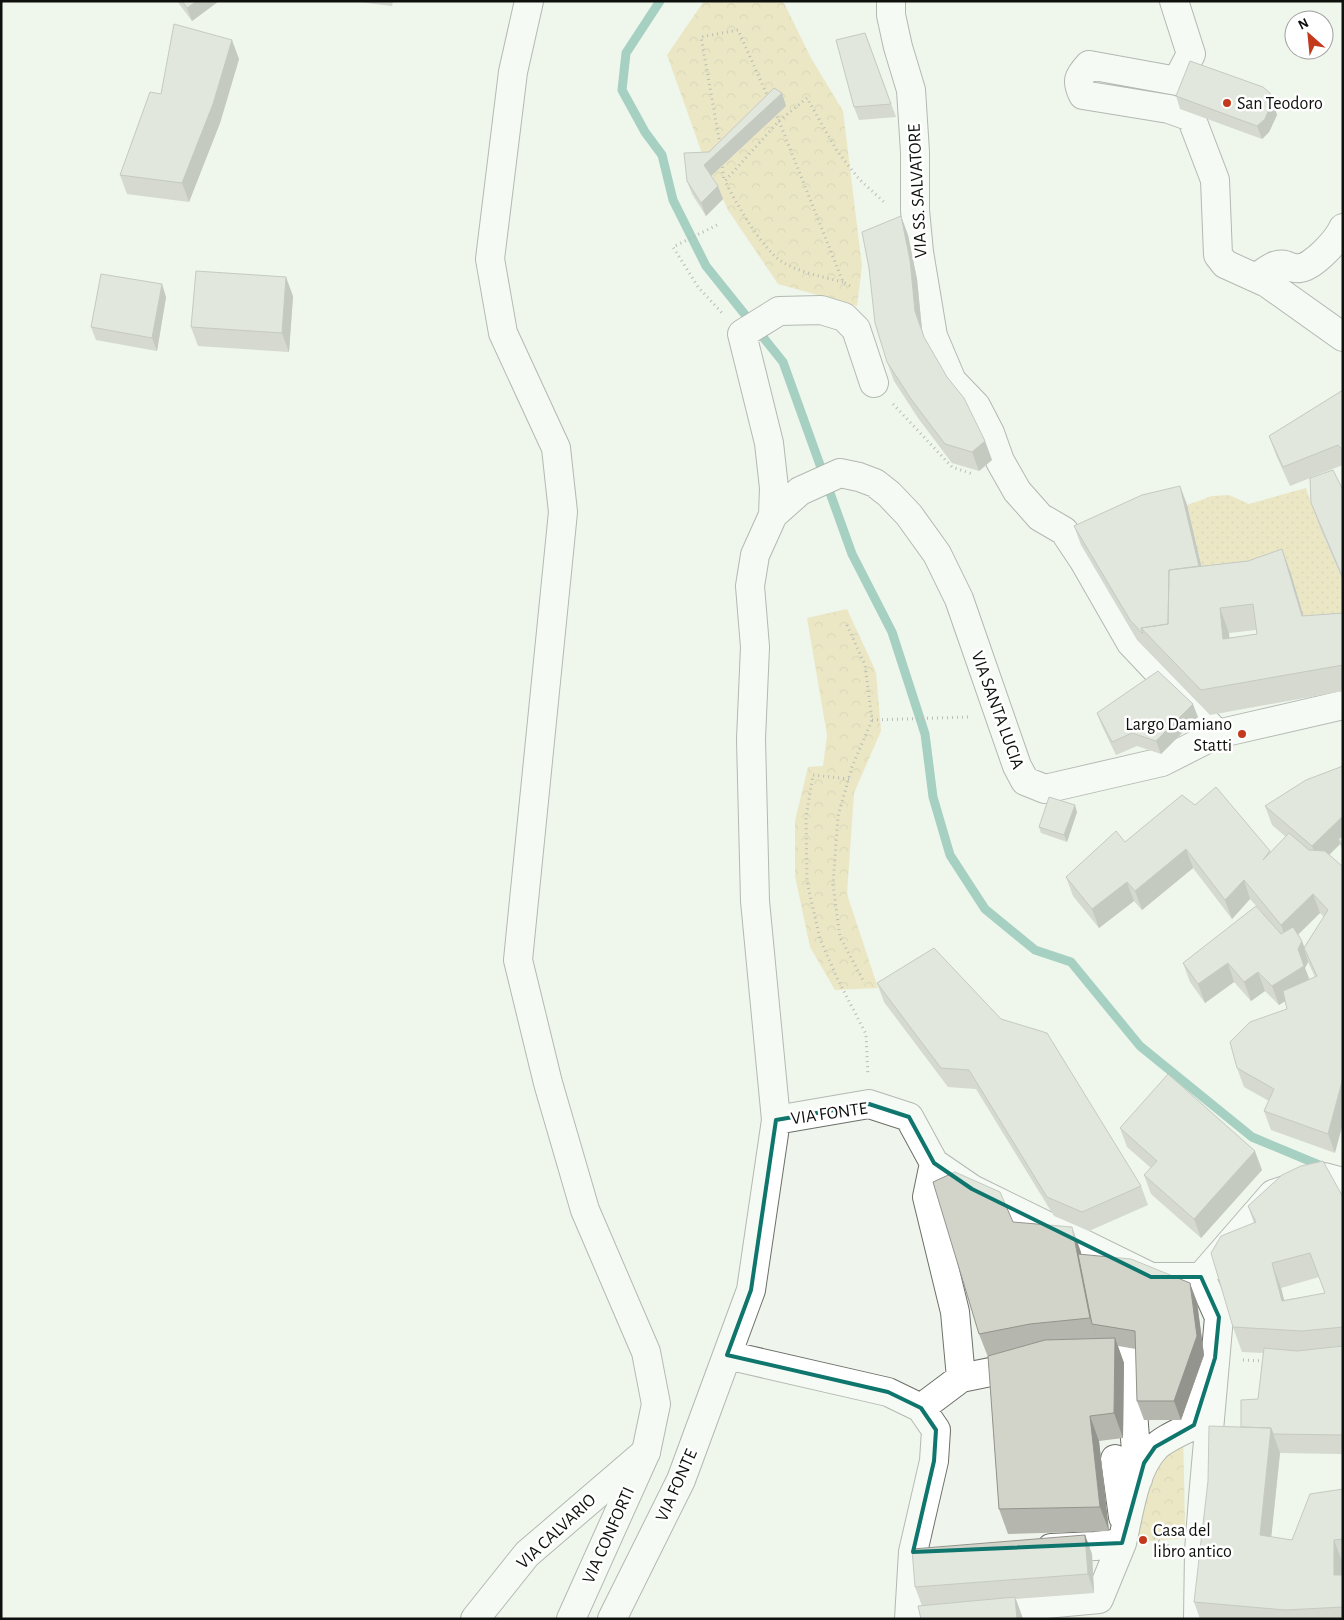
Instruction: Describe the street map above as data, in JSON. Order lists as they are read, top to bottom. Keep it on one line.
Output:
{"streets":{"street":["VIA SS. SALVATORE","VIA SANTA LUCIA","VIA FONTE","VIA CALVARIO","VIA CONFORTI"]},"crossings":[["VIA SS. SALVATORE","VIA SANTA LUCIA"],["VIA CALVARIO","VIA CONFORTI"]],"places":["San Teodoro","Largo Damiano Statti","Casa del libro antico"],"north":"top left"}
